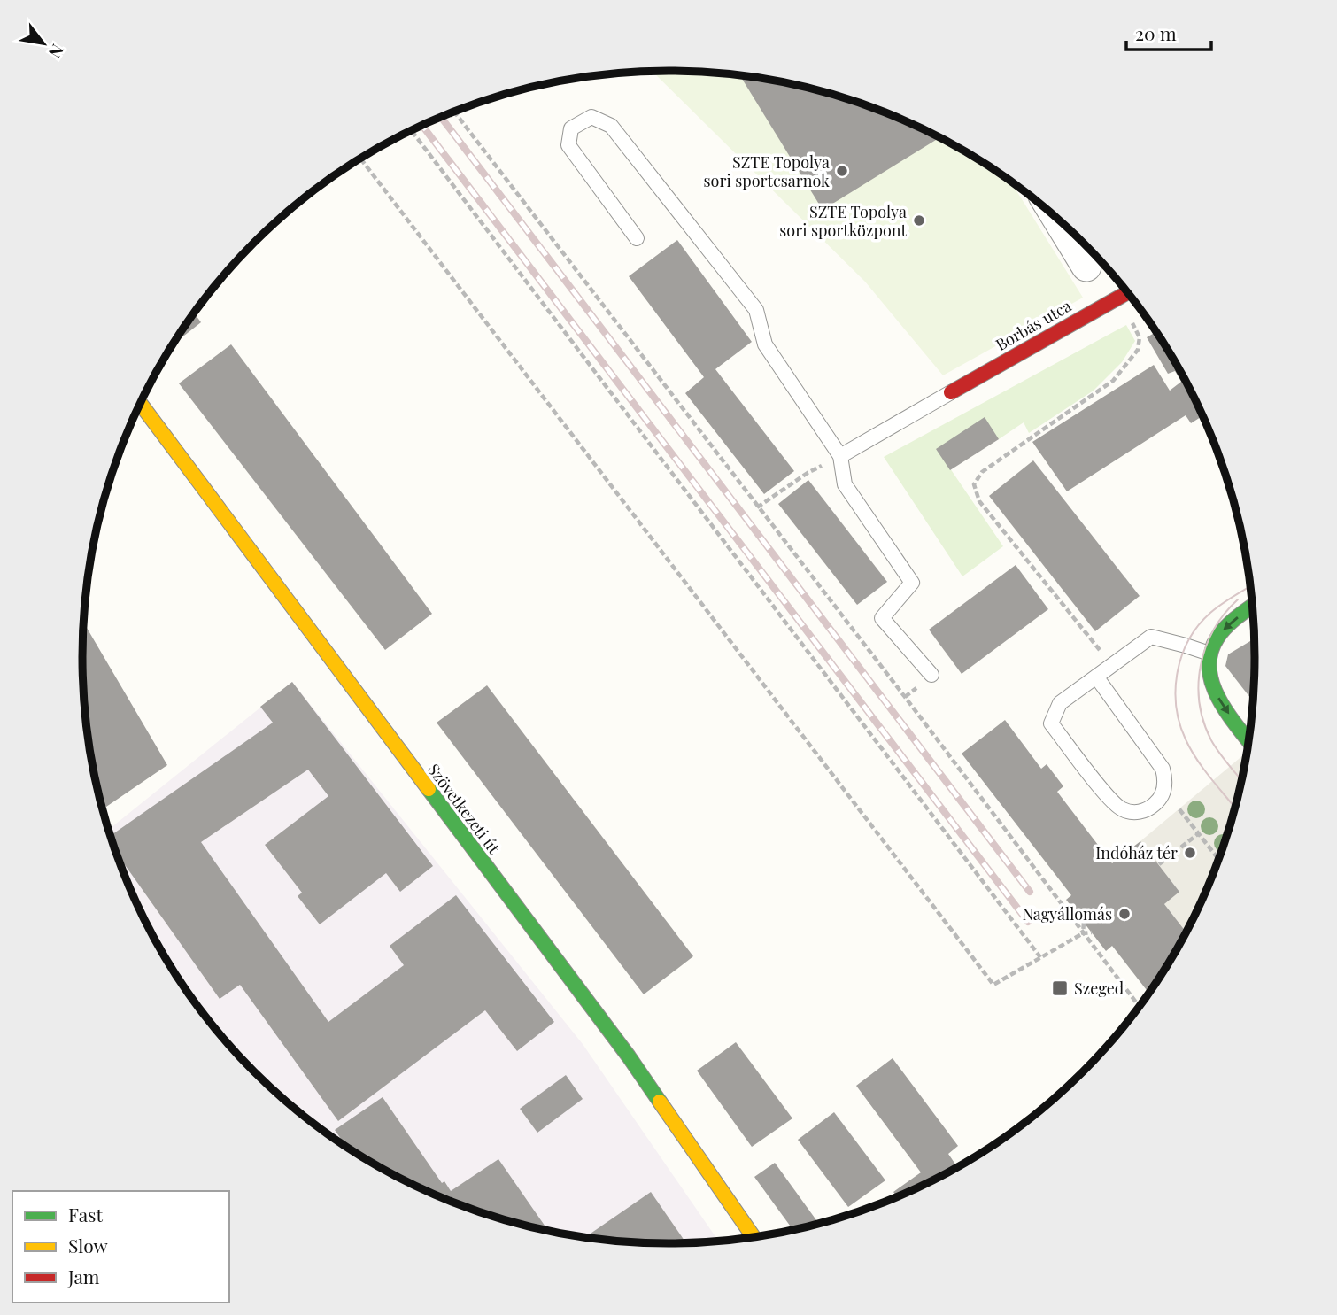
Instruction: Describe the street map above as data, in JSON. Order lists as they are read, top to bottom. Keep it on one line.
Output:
{"streets":{"street":["Borbás utca","Szövetkezeti út"]},"places":{"other":["SZTE Topolya sori sportcsarnok","SZTE Topolya sori sportközpont","Indóház tér","Nagyállomás"],"transit":["Szeged"]},"legend":["Fast","Slow","Jam"],"scale_bar":"20 m","north":"bottom right"}
